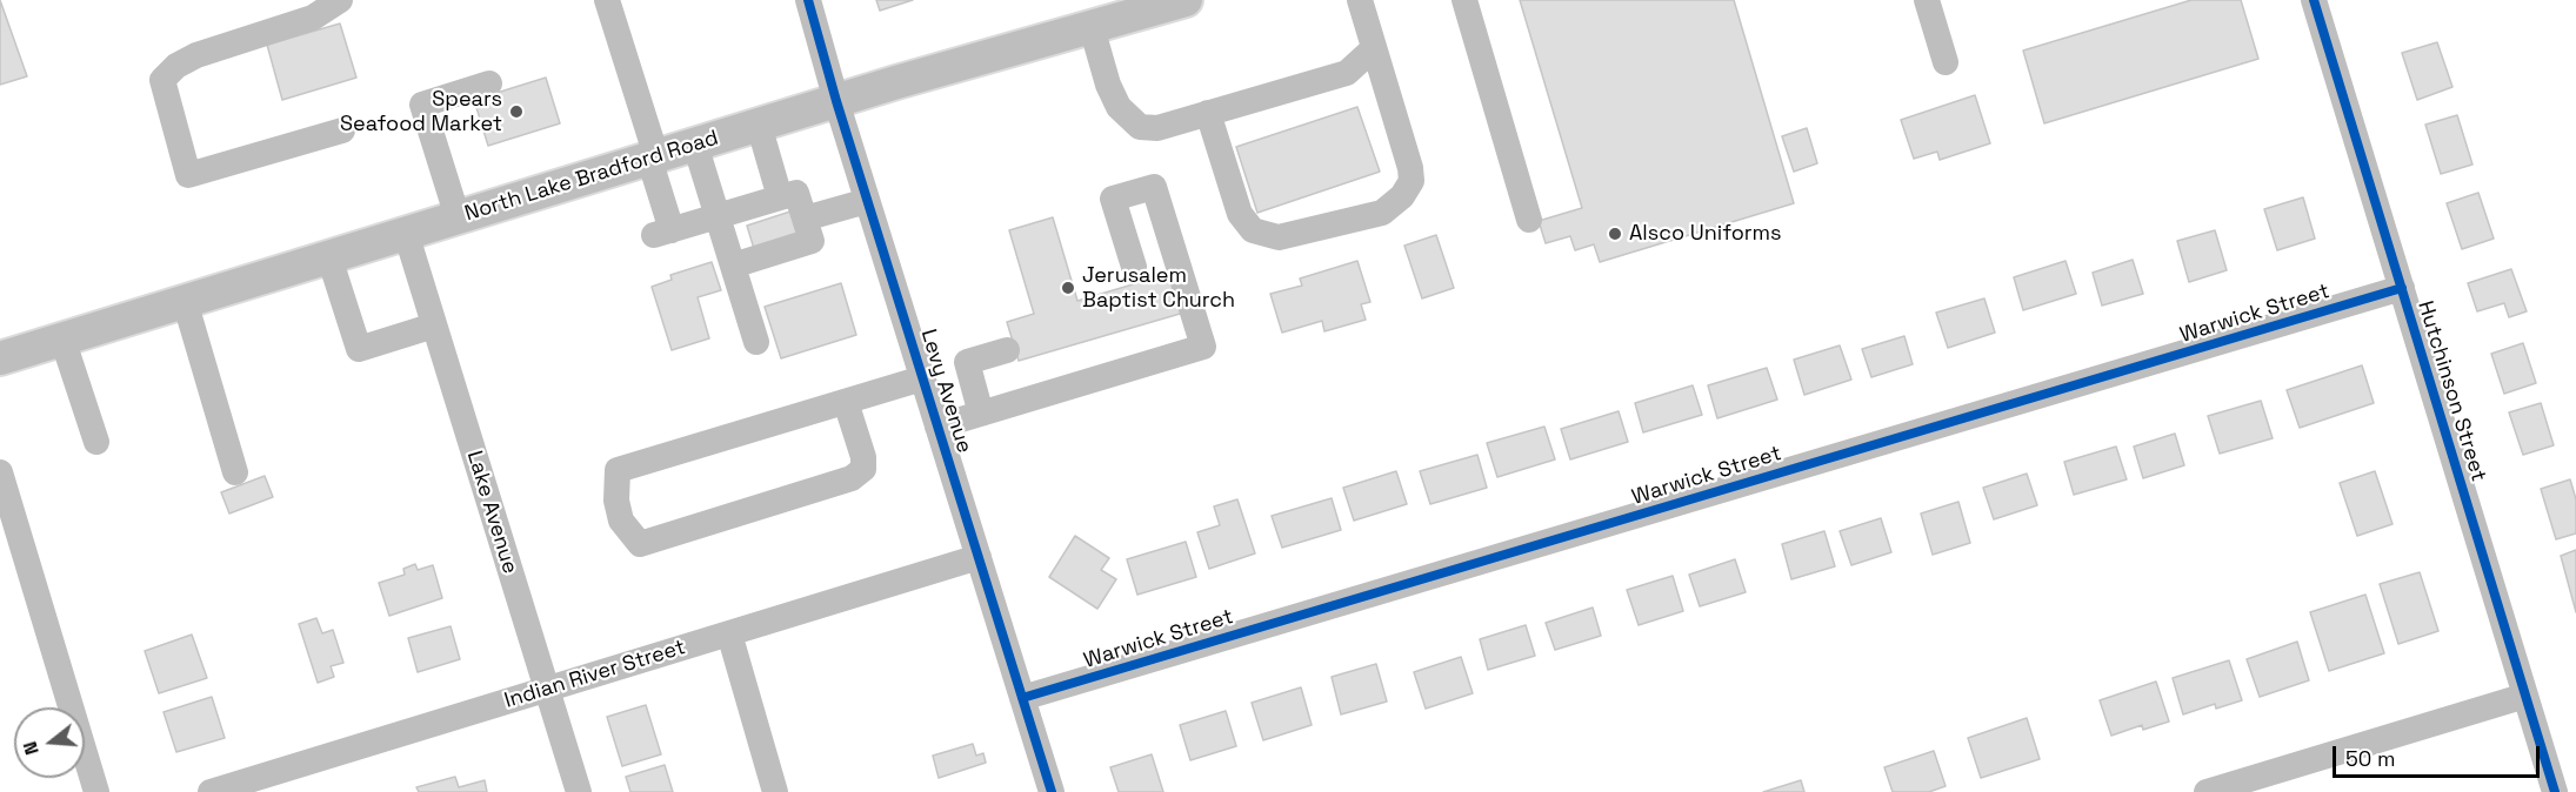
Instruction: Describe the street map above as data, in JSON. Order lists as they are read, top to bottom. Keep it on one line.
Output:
{"streets":{"main road":["North Lake Bradford Road"],"street":["Warwick Street","Levy Avenue","Hutchinson Street","Lake Avenue","Indian River Street"]},"crossings":[["North Lake Bradford Road","Levy Avenue"],["North Lake Bradford Road","Lake Avenue"],["Warwick Street","Levy Avenue"],["Warwick Street","Hutchinson Street"],["Levy Avenue","Indian River Street"],["Lake Avenue","Indian River Street"]],"places":["Spears Seafood Market","Alsco Uniforms","Jerusalem Baptist Church"],"scale_bar":"50 m","north":"left"}
